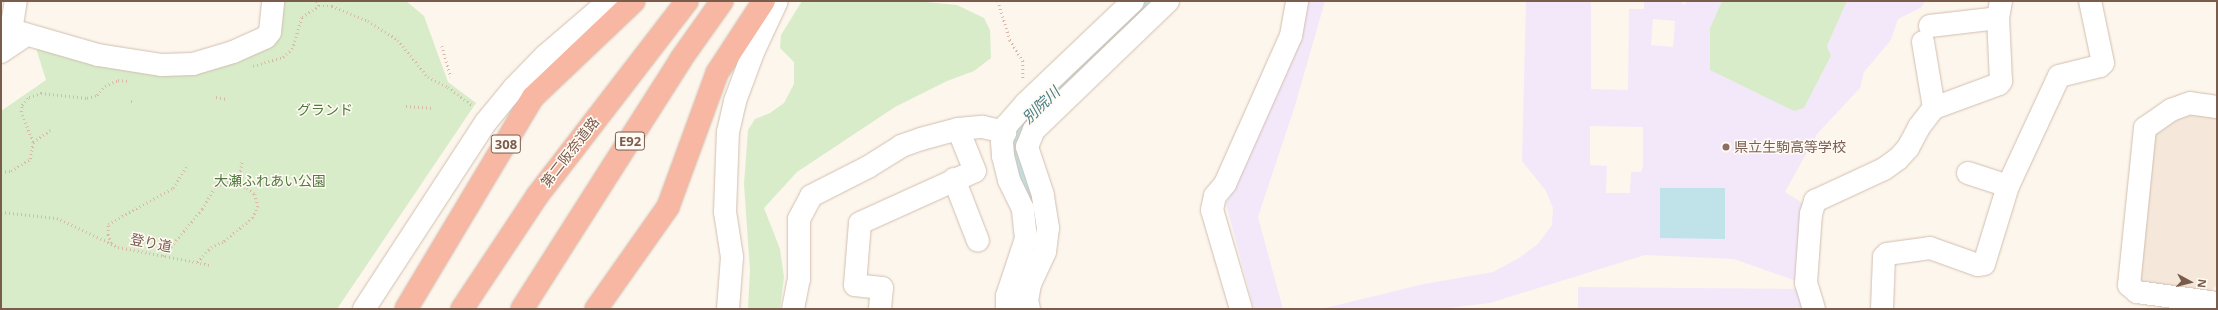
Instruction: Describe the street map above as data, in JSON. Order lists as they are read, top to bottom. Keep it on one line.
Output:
{"streets":{"highway":["E92","308","第二阪奈道路"],"path":["登り道"]},"water":["別院川"],"parks":["グランド","大瀬ふれあい公園"],"places":["県立生駒高等学校"],"north":"right"}
